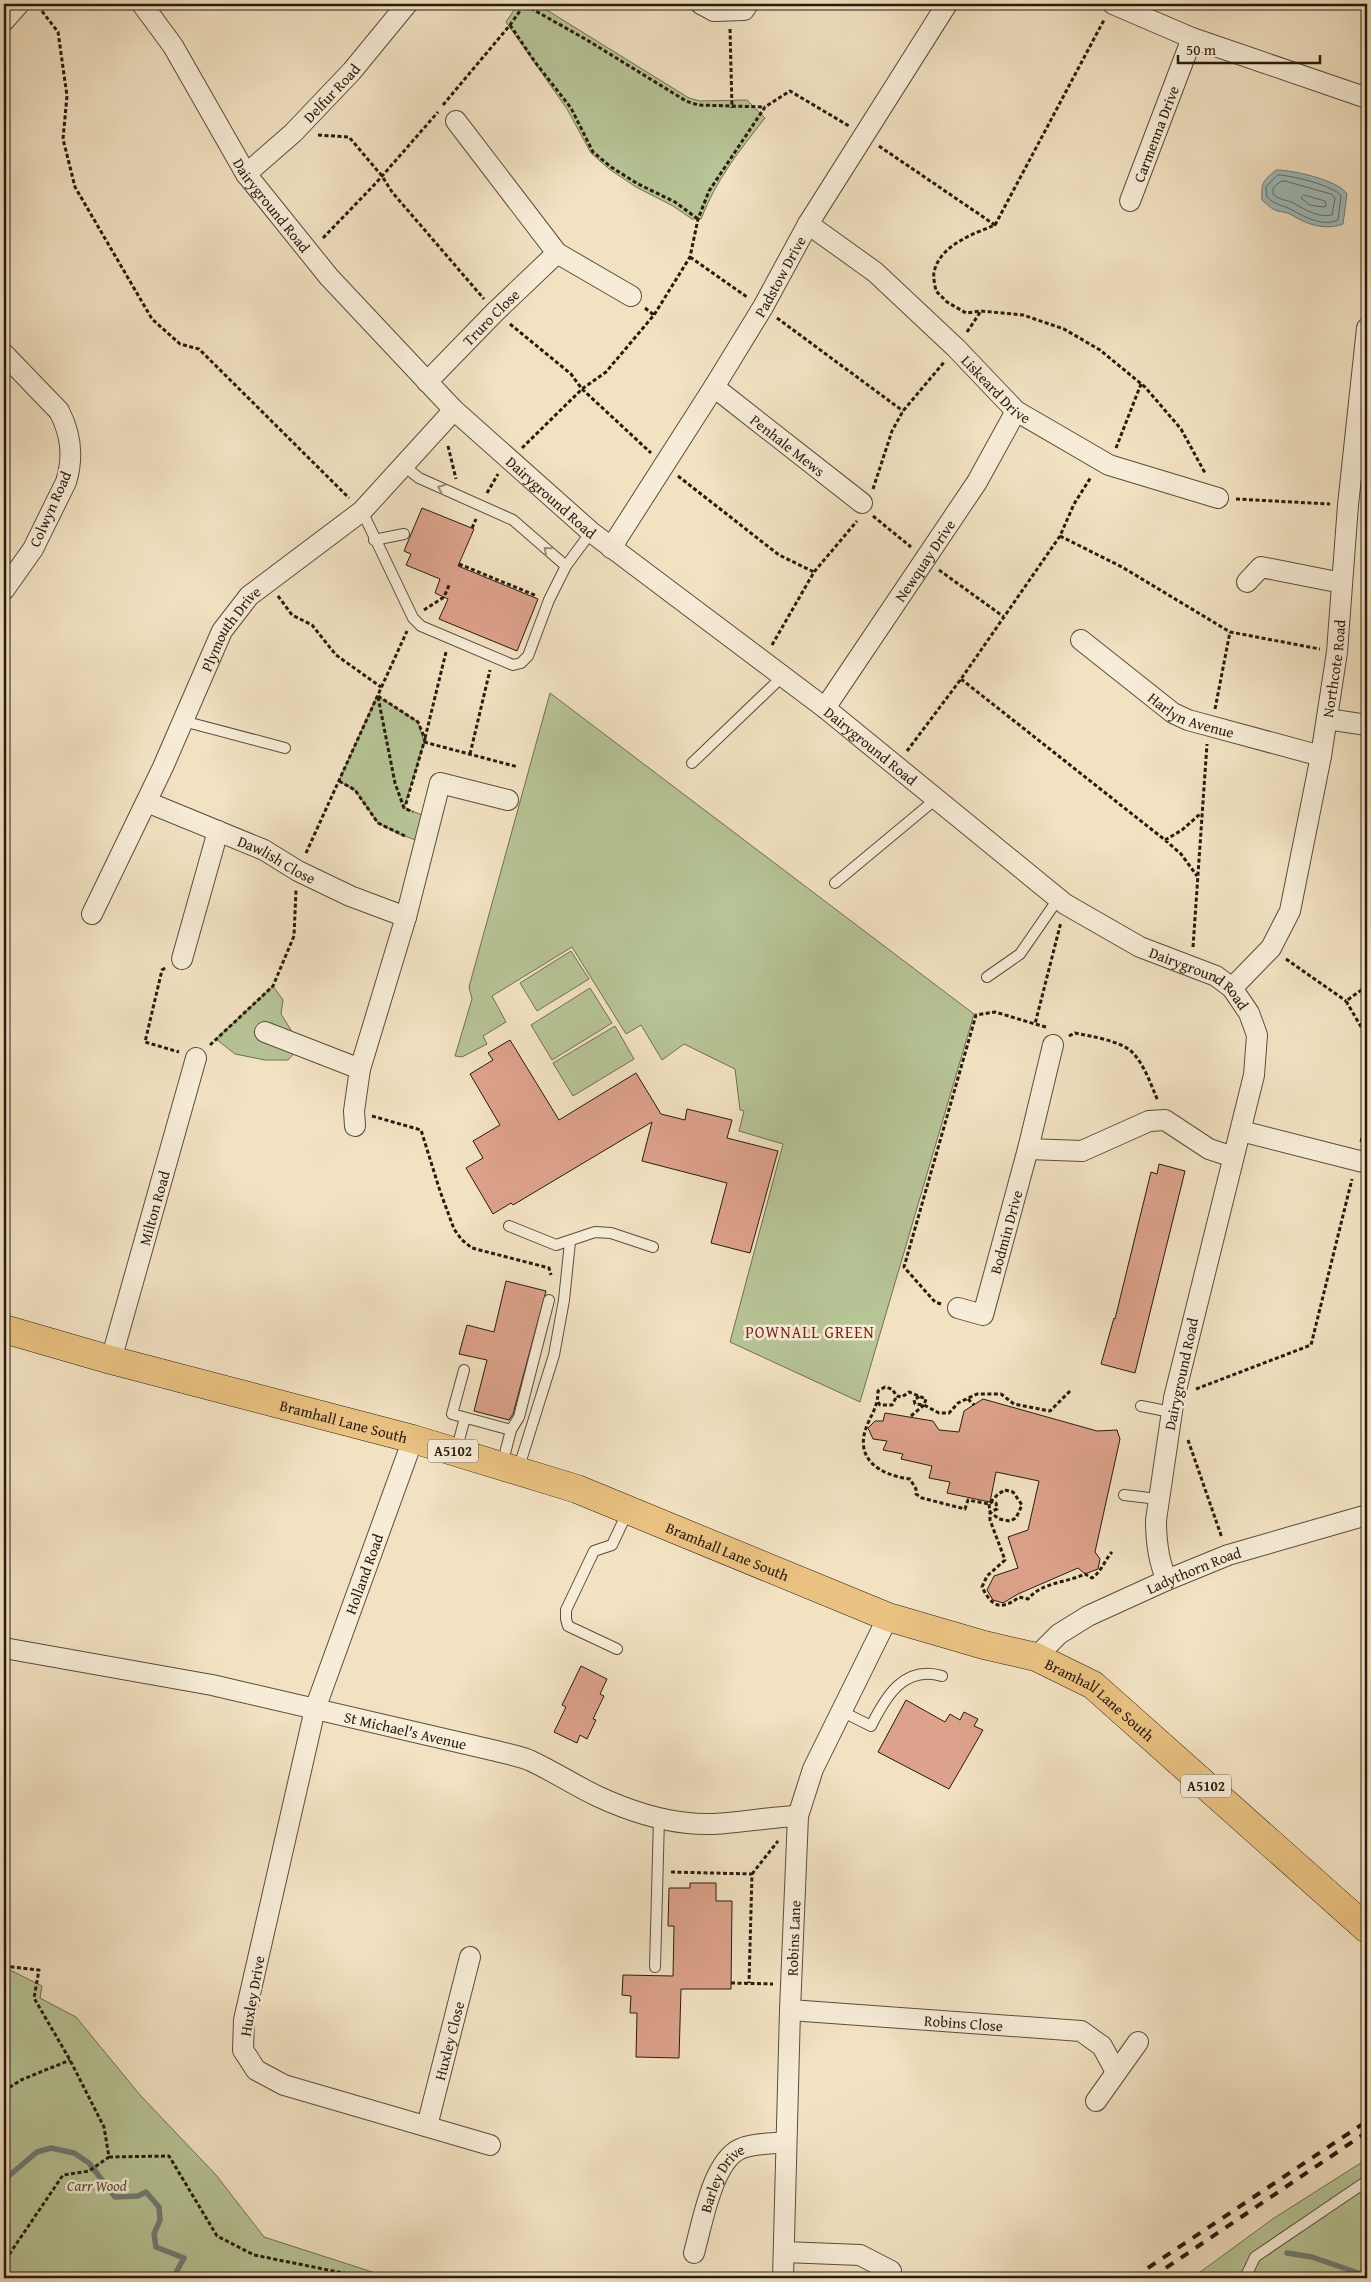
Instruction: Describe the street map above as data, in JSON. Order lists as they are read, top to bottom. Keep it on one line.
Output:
{"streets":{"main road":["Bramhall Lane South","A5102"],"street":["Delfur Road","Carmenna Drive","Dairyground Road","Padstow Drive","Truro Close","Liskeard Drive","Penhale Mews","Colwyn Road","Newquay Drive","Plymouth Drive","Northcote Road","Harlyn Avenue","Dawlish Close","Milton Road","Bodmin Drive","Ladythorn Road","Holland Road","St Michael's Avenue","Robins Lane","Huxley Drive","Robins Close","Huxley Close","Barley Drive"]},"crossings":[["Delfur Road","Dairyground Road"],["Dairyground Road","Padstow Drive"],["Dairyground Road","Truro Close"],["Dairyground Road","Newquay Drive"],["Dairyground Road","Plymouth Drive"],["Dairyground Road","Northcote Road"],["Dairyground Road","Ladythorn Road"],["Padstow Drive","Liskeard Drive"],["Padstow Drive","Penhale Mews"],["Liskeard Drive","Newquay Drive"],["Plymouth Drive","Dawlish Close"],["Northcote Road","Harlyn Avenue"],["Milton Road","Bramhall Lane South"],["Bramhall Lane South","Ladythorn Road"],["Bramhall Lane South","Holland Road"],["Bramhall Lane South","Robins Lane"],["Holland Road","St Michael's Avenue"],["Holland Road","Huxley Drive"],["St Michael's Avenue","Robins Lane"],["St Michael's Avenue","Huxley Drive"],["Robins Lane","Robins Close"],["Robins Lane","Barley Drive"],["Huxley Drive","Huxley Close"]],"districts":["POWNALL GREEN"],"parks":["Carr Wood"],"scale_bar":"50 m"}
